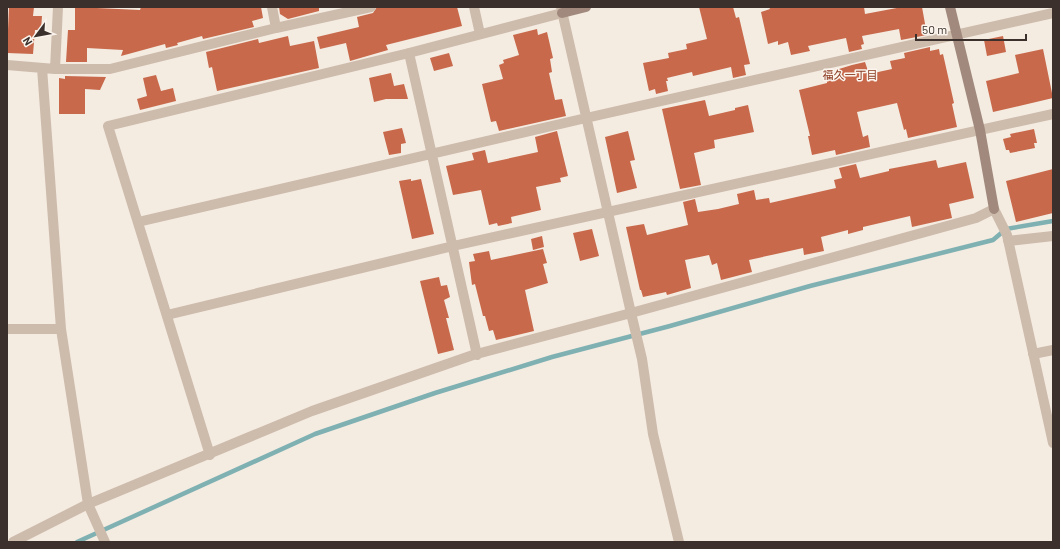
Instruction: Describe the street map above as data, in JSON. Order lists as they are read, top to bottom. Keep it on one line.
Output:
{"districts":["福久一丁目"],"scale_bar":"50 m","north":"bottom left"}
